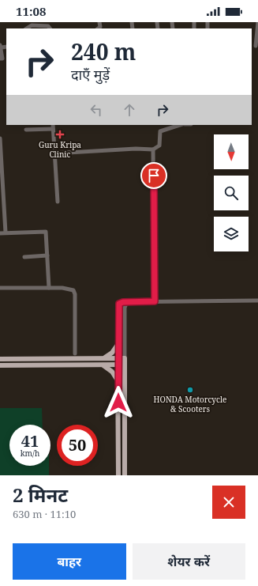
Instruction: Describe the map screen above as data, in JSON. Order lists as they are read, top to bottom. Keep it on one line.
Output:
{"places":{"health":["Guru Kripa Clinic"],"other":["HONDA Motorcycle & Scooters"]},"north":"bottom","page":{"status":"11:08","turn":["240 m","दाएँ मुड़ें"],"speed":"41 km/h","limit":"50","heading":["2 मिनट","630 m · 11:10"],"buttons":["बाहर","शेयर करें"]}}
